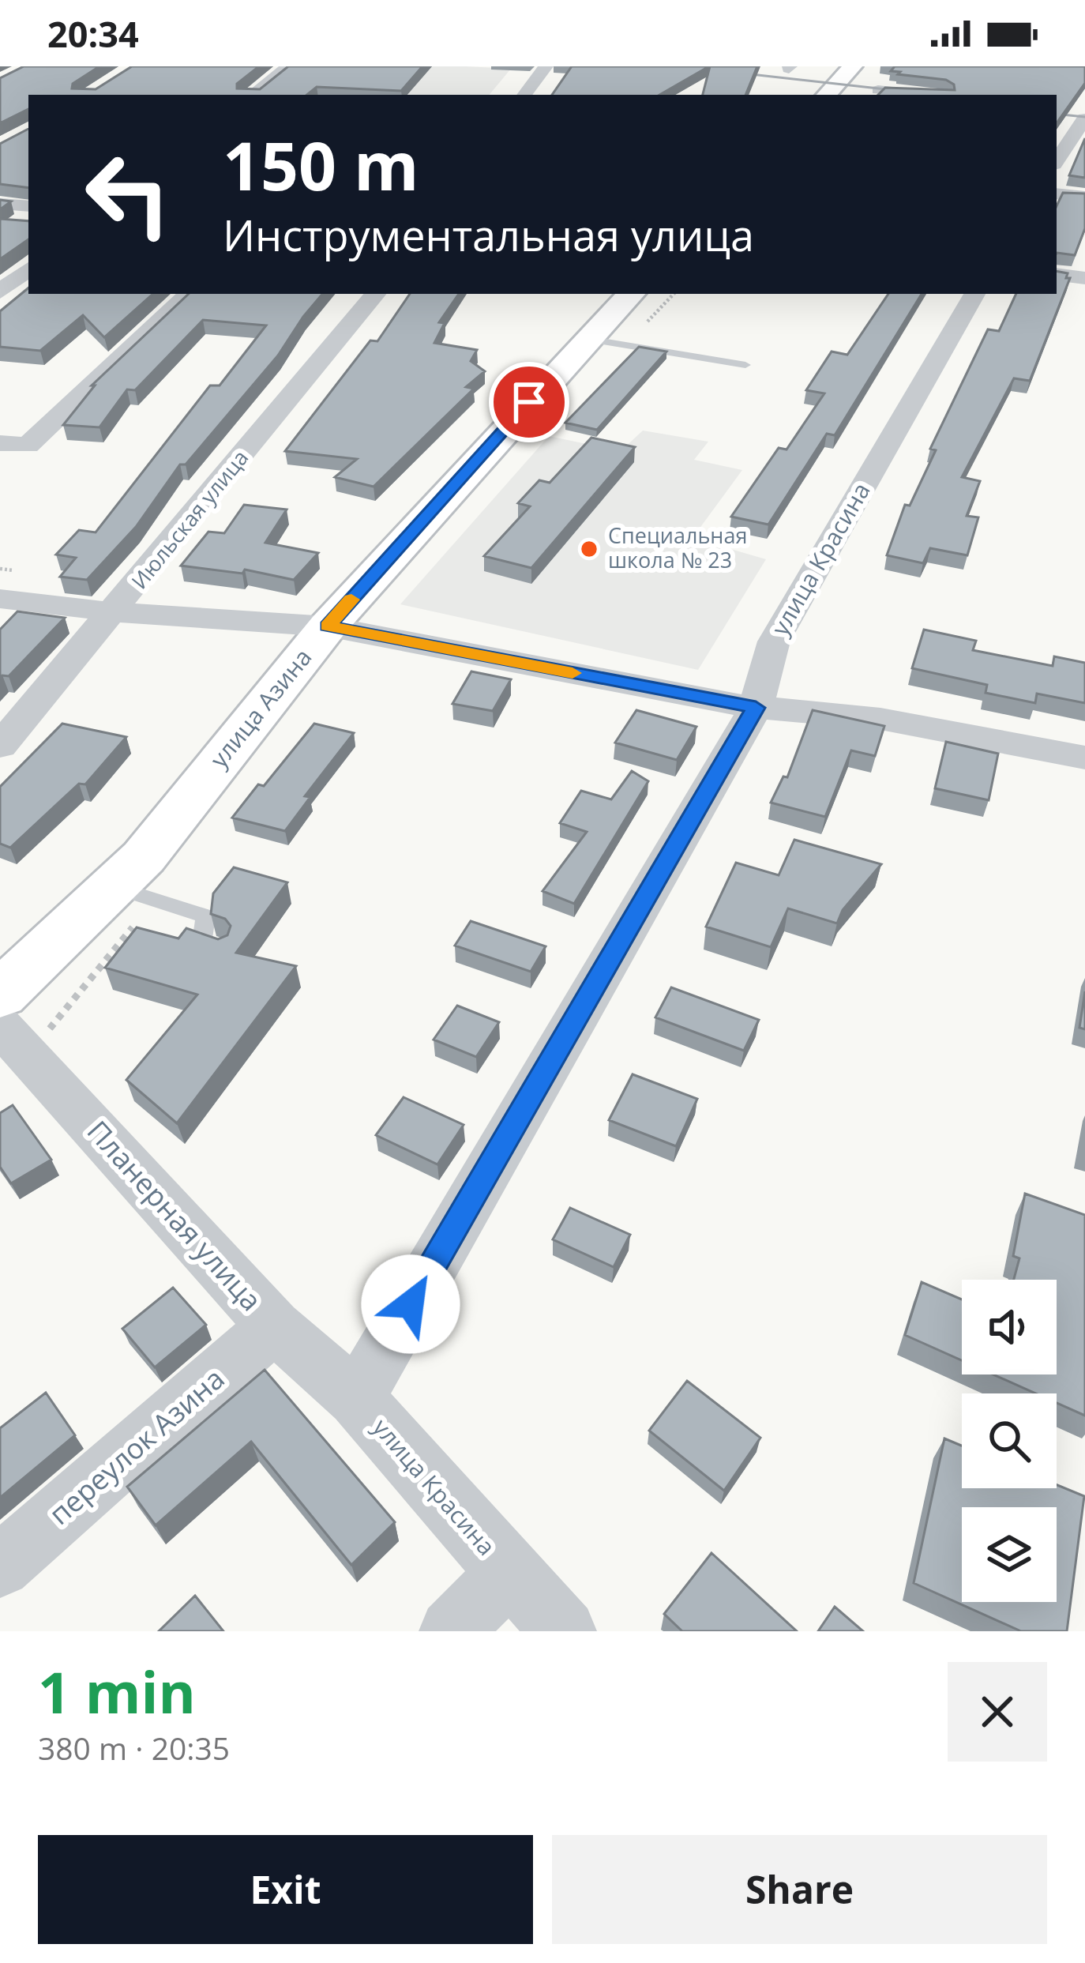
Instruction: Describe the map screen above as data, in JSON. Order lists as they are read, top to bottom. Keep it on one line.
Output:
{"streets":{"main road":["улица Азина"],"street":["Июльская улица","улица Красина","Планерная улица","переулок Азина"]},"crossings":[["улица Красина","Планерная улица"],["Планерная улица","переулок Азина"]],"places":["Специальная школа № 23"],"page":{"status":"20:34","turn":["150 m","Инструментальная улица"],"heading":["1 min","380 m · 20:35"],"buttons":["Exit","Share"]}}
